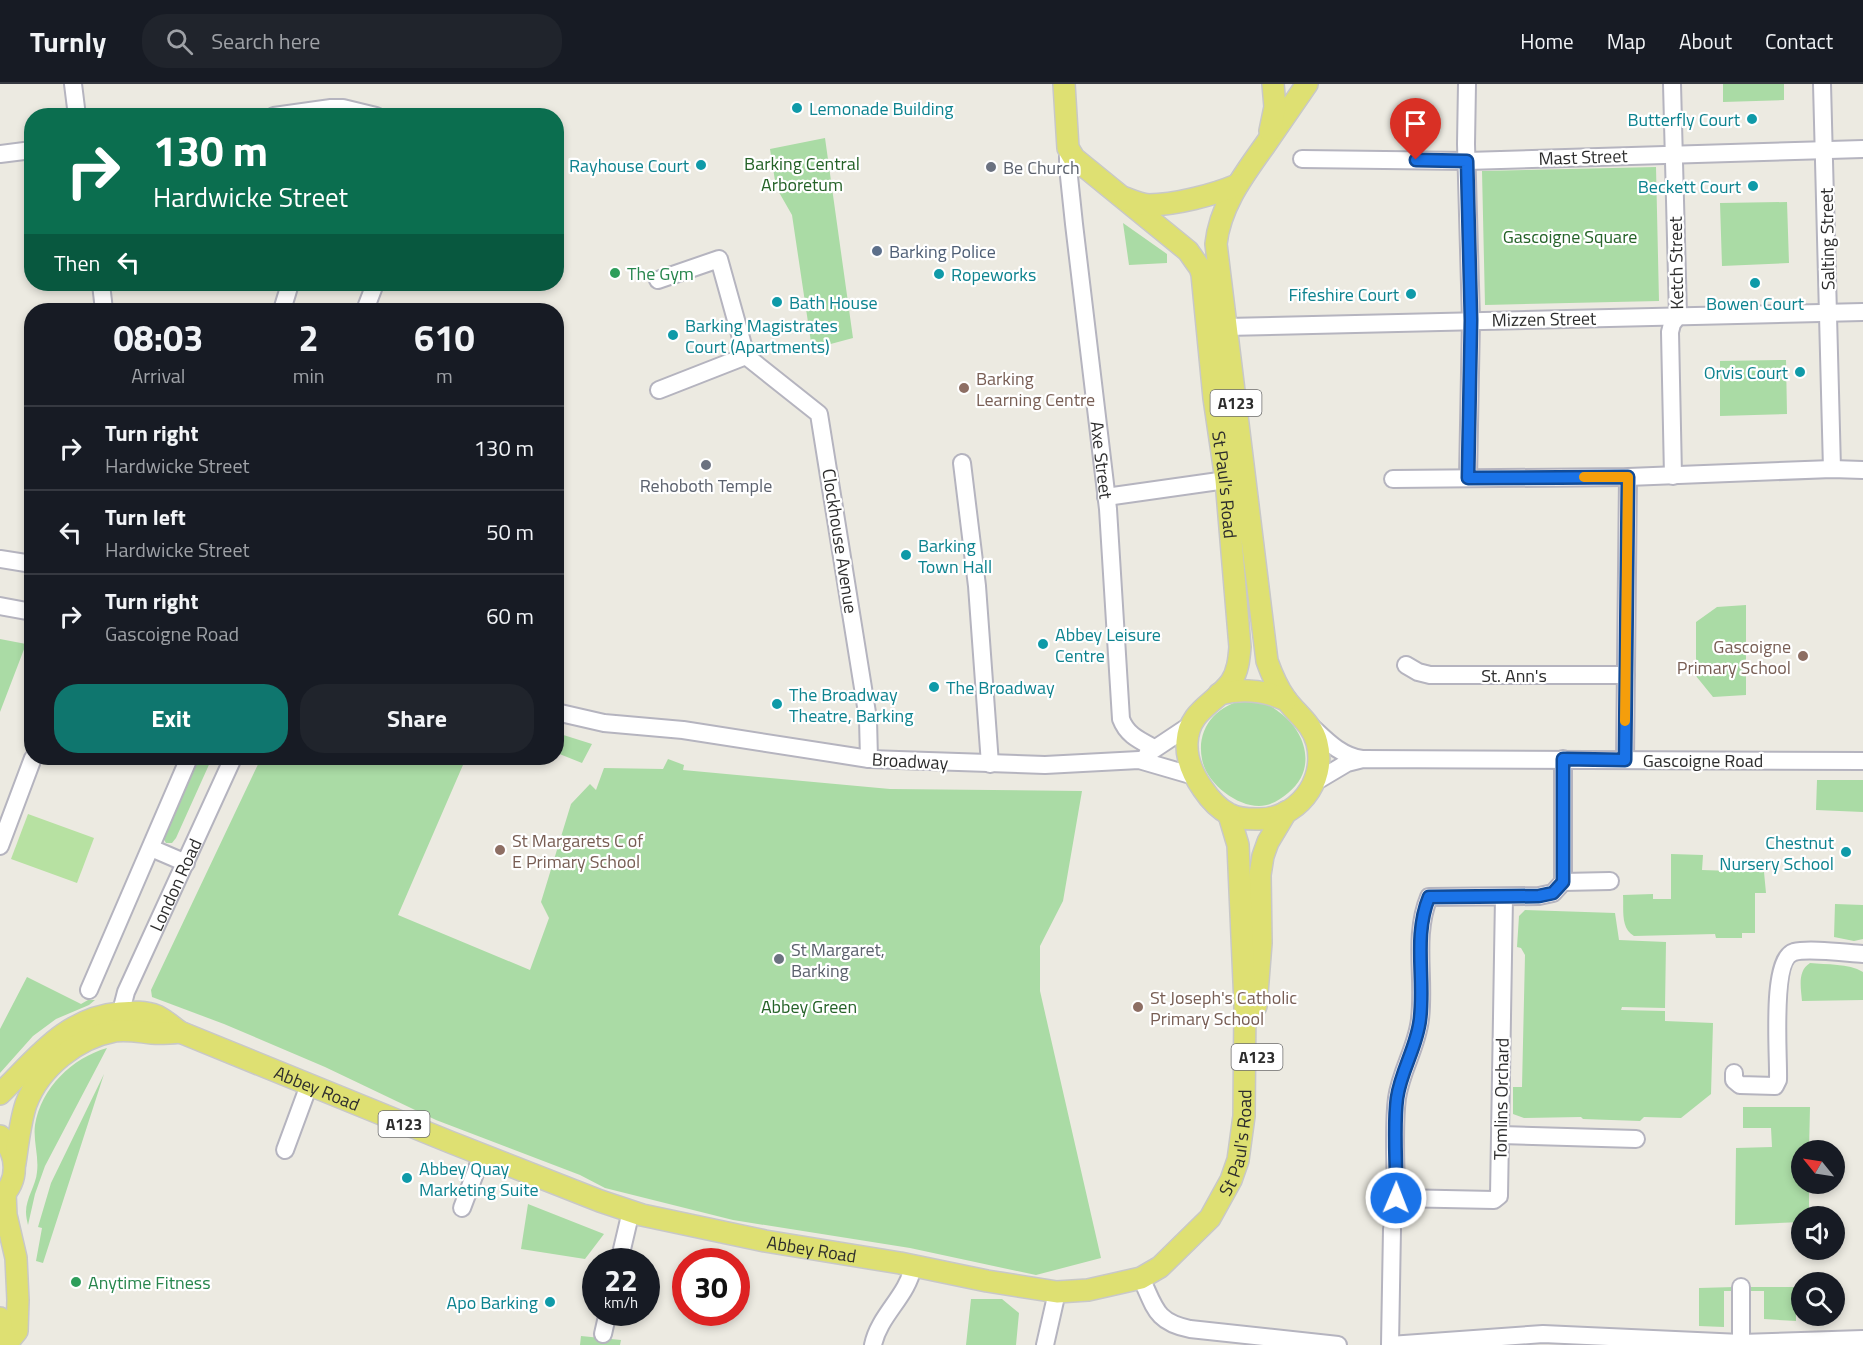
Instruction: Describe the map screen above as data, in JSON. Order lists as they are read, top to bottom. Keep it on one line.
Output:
{"streets":{"main road":["A123","Axe Street","St Paul's Road","Abbey Road"],"street":["Mast Street","Salting Street","Ketch Street","Mizzen Street","Clockhouse Avenue","St. Ann's","Gascoigne Road","Broadway","London Road","Tomlins Orchard"]},"crossings":[["Mast Street","Salting Street"],["Mast Street","Ketch Street"],["Salting Street","Mizzen Street"],["Ketch Street","Mizzen Street"],["Mizzen Street","St Paul's Road"],["A123","London Road"],["A123","Abbey Road"],["Axe Street","St Paul's Road"],["St Paul's Road","Gascoigne Road"],["St Paul's Road","Broadway"],["St Paul's Road","Abbey Road"],["Clockhouse Avenue","Broadway"],["Gascoigne Road","Broadway"],["London Road","Abbey Road"]],"parks":["Barking Central Arboretum","Gascoigne Square","Abbey Green"],"places":["Lemonade Building","Butterfly Court","Rayhouse Court","Be Church","Beckett Court","Barking Police","The Gym","Ropeworks","Bowen Court","Fifeshire Court","Bath House","Barking Magistrates Court (Apartments)","Orvis Court","Barking Learning Centre","Rehoboth Temple","Barking Town Hall","Abbey Leisure Centre","Gascoigne Primary School","The Broadway","The Broadway Theatre, Barking","St Margarets C of E Primary School","Chestnut Nursery School","St Margaret, Barking","St Joseph's Catholic Primary School","Abbey Quay Marketing Suite","Anytime Fitness","Apo Barking"],"north":"top left","page":{"header":"Turnly","search":"Search here","nav":["Home","Map","About","Contact"],"turn":["130 m","Hardwicke Street"],"then":"Then","eta":["08:03","Arrival","2","min","610","m"],"list":[{"name":"Turn right","note":"Hardwicke Street","value":"130 m"},{"name":"Turn left","note":"Hardwicke Street","value":"50 m"},{"name":"Turn right","note":"Gascoigne Road","value":"60 m"}],"buttons":["Exit","Share"],"speed":"22 km/h","limit":"30"}}
